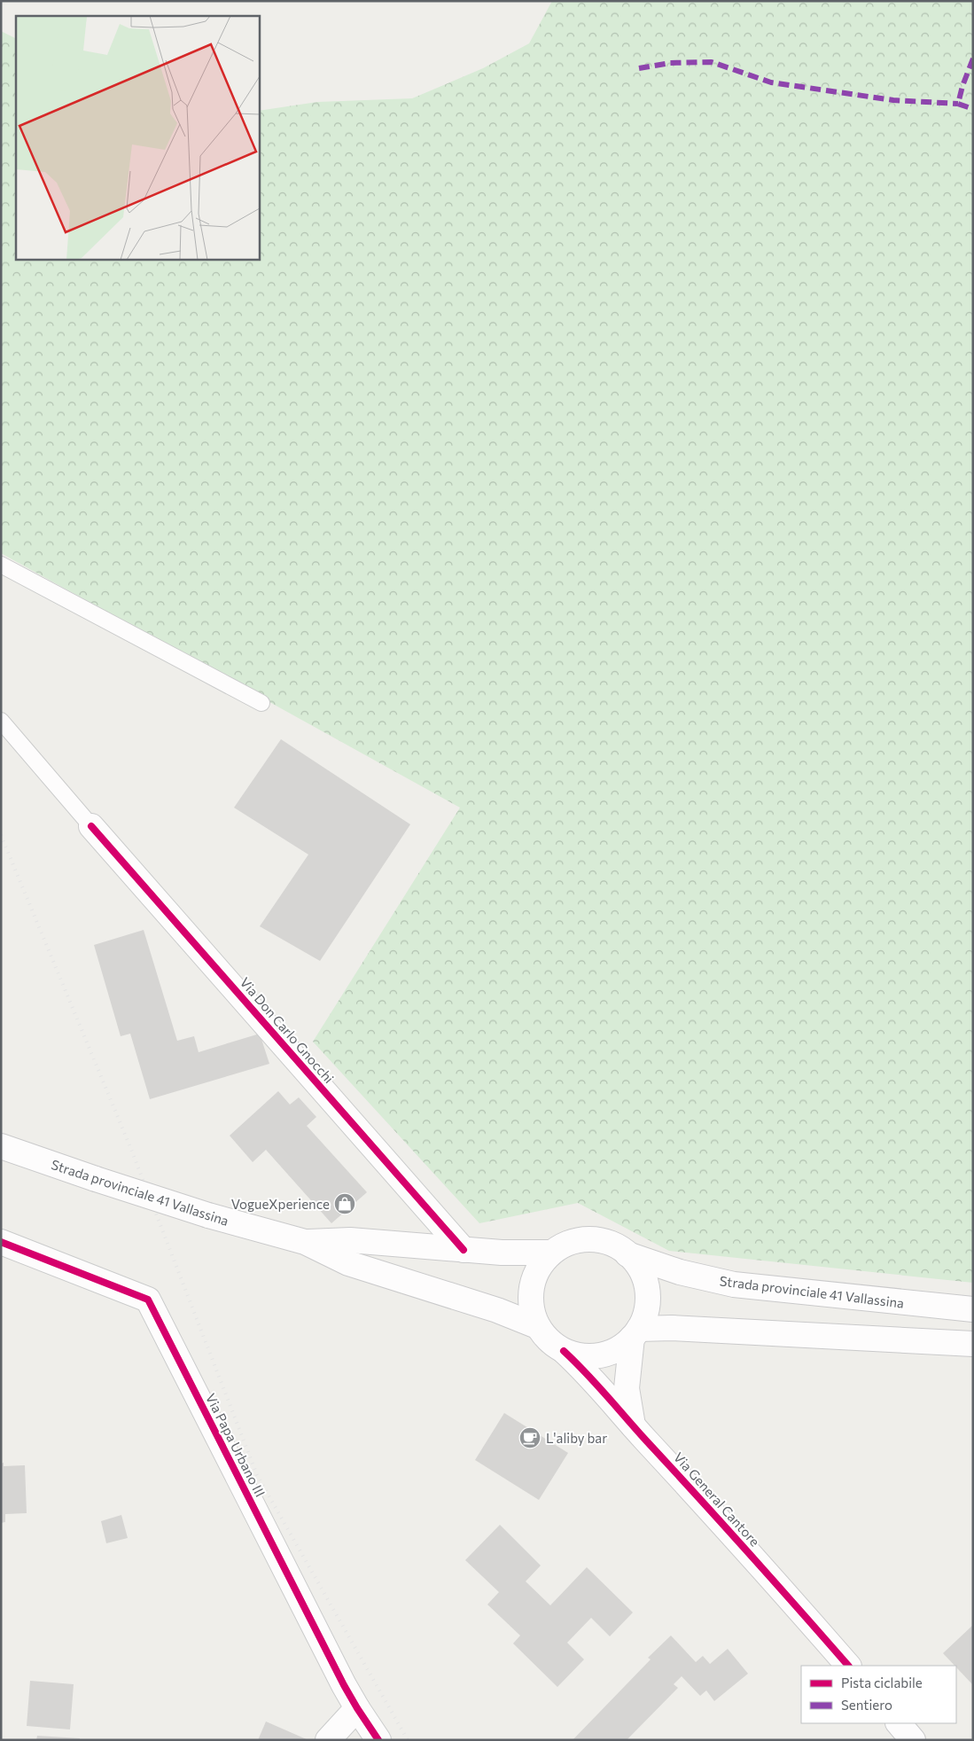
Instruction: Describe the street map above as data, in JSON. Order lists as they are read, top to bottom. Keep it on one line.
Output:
{"streets":{"main road":["Via Don Carlo Gnocchi","Strada provinciale 41 Vallassina","Via Papa Urbano III","Via General Cantore"]},"crossings":[["Via Don Carlo Gnocchi","Strada provinciale 41 Vallassina"],["Strada provinciale 41 Vallassina","Via General Cantore"]],"places":{"shop":["VogueXperience"],"cafe":["L'aliby bar"]},"legend":["Pista ciclabile","Sentiero"]}
